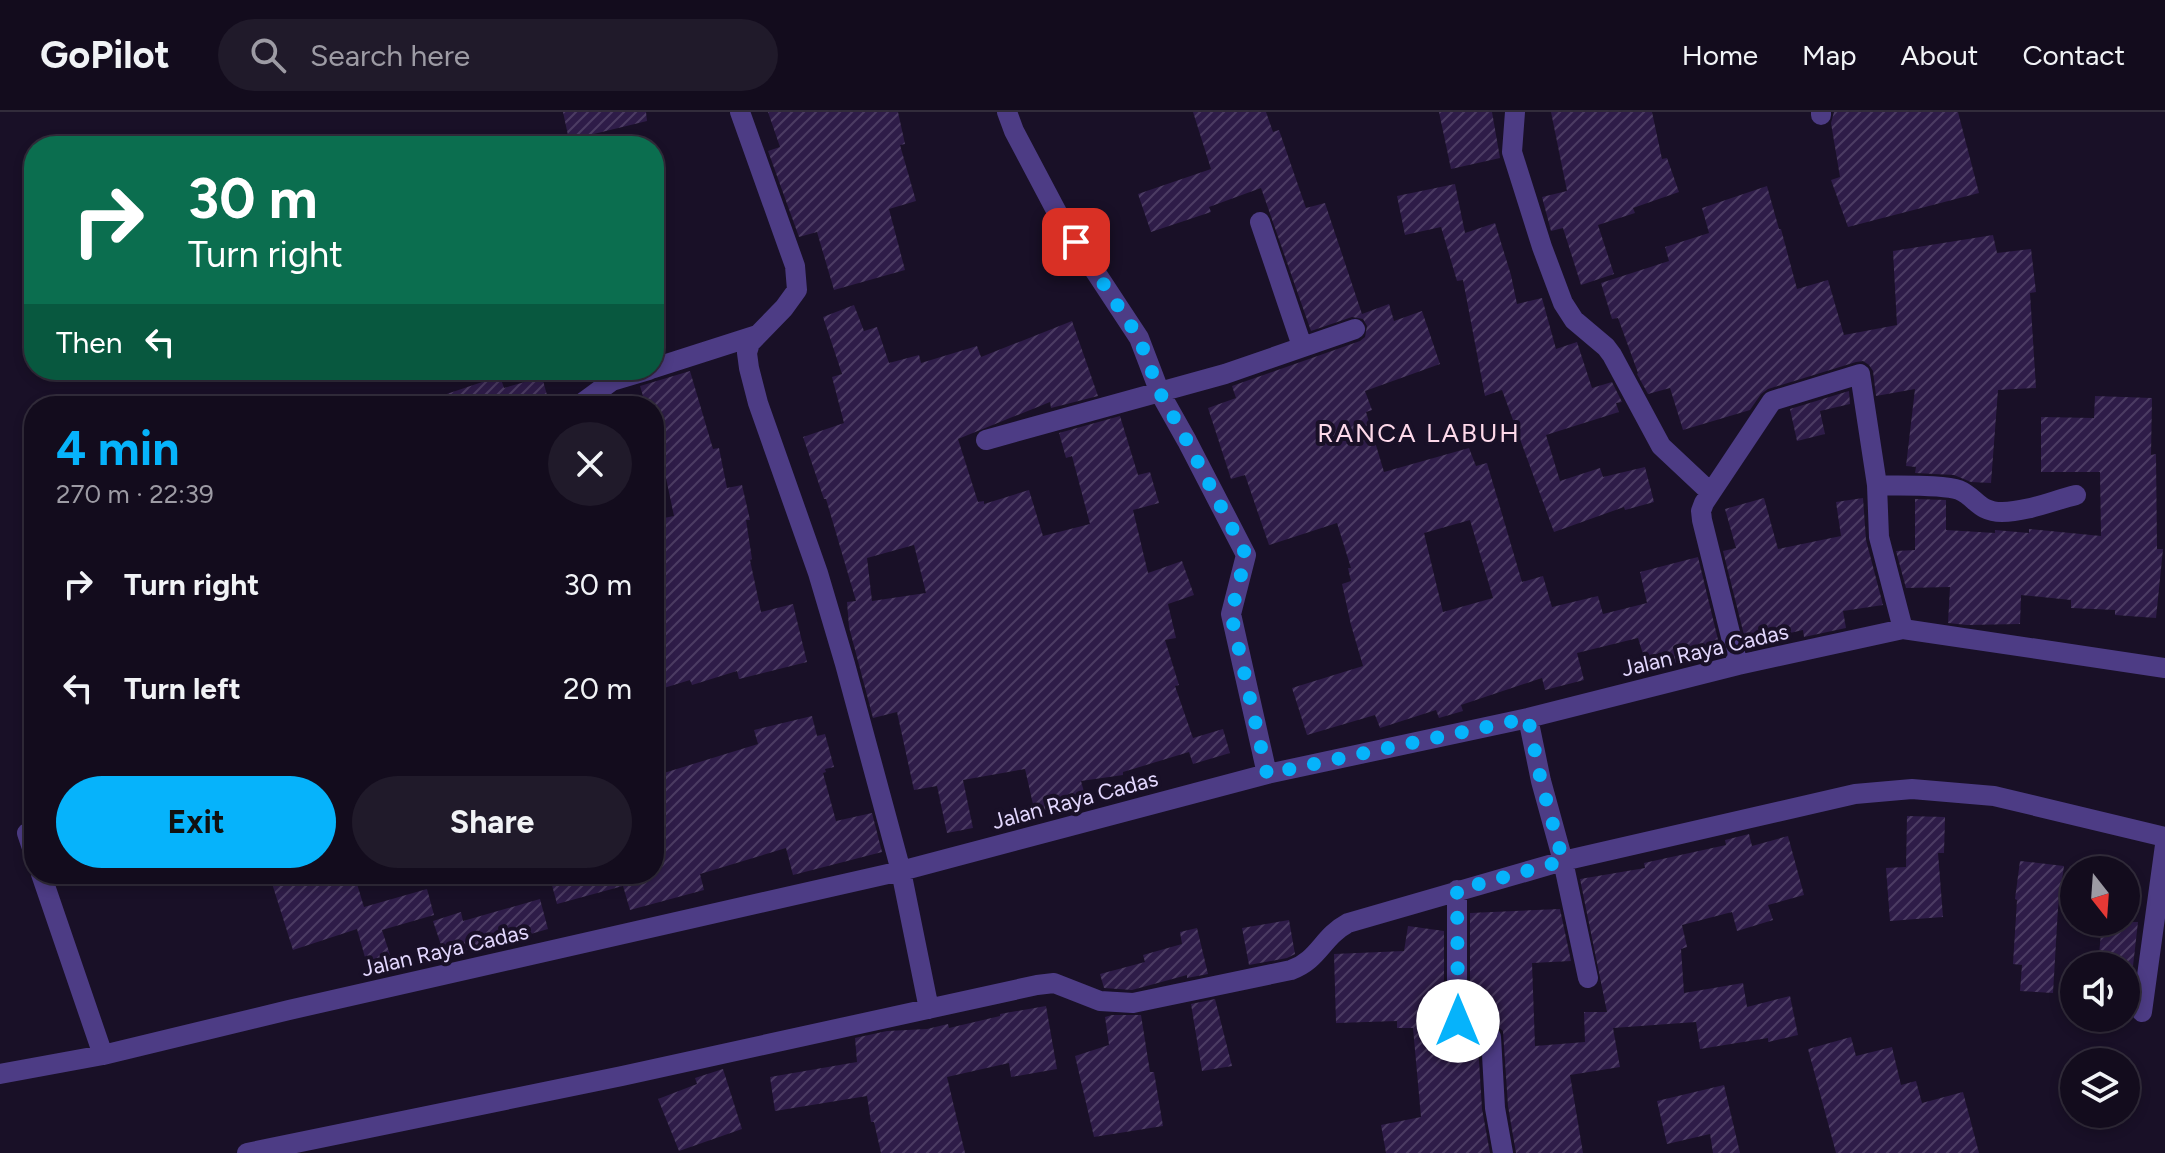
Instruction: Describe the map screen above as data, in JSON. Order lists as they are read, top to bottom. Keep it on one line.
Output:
{"streets":{"street":["Jalan Raya Cadas"]},"districts":["RANCA LABUH"],"north":"bottom","page":{"header":"GoPilot","search":"Search here","nav":["Home","Map","About","Contact"],"turn":["30 m","Turn right"],"then":"Then","heading":["4 min","270 m · 22:39"],"list":[{"name":"Turn right","value":"30 m"},{"name":"Turn left","value":"20 m"}],"buttons":["Exit","Share"]}}
